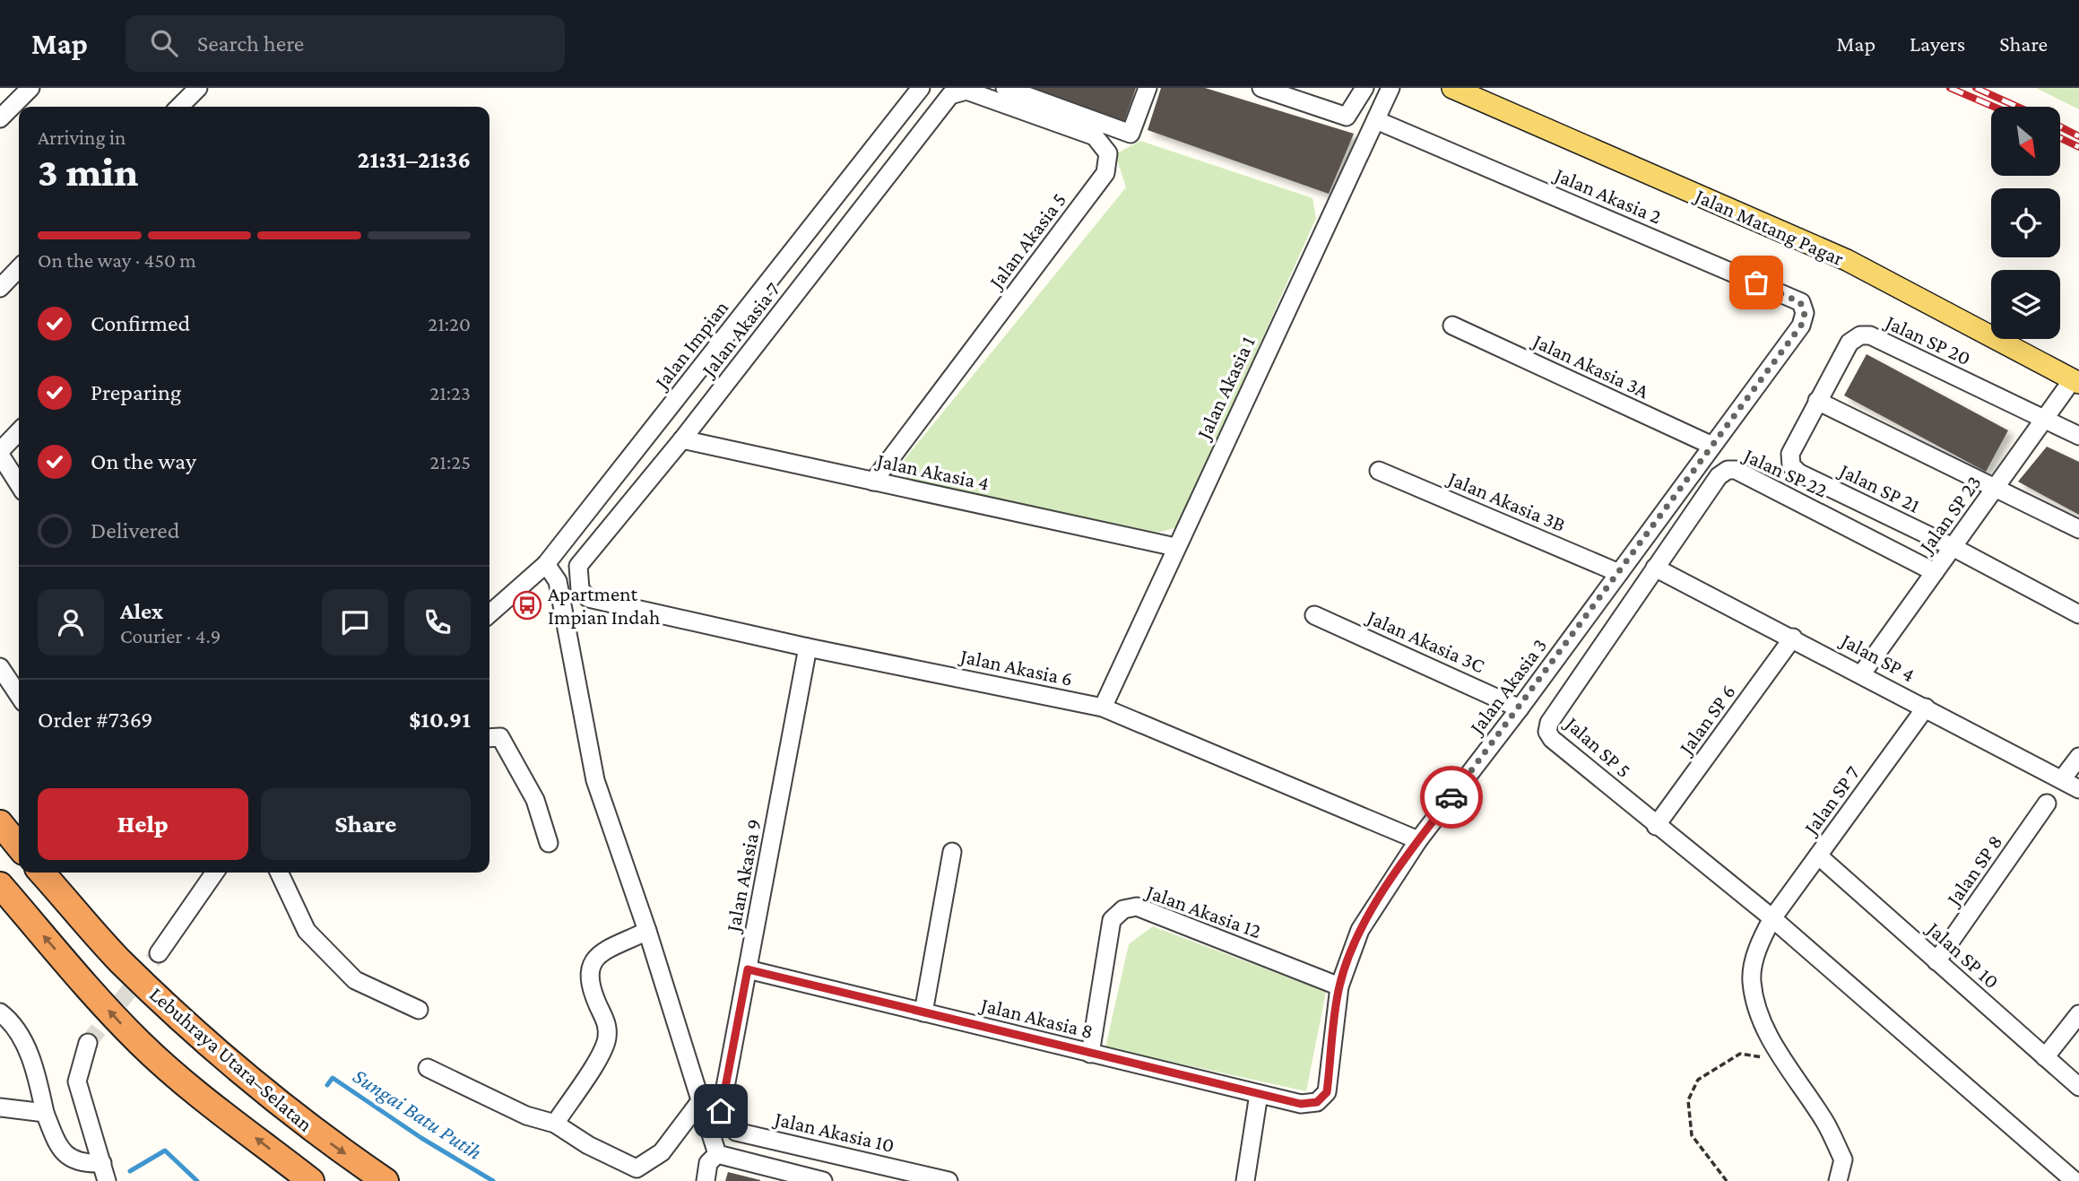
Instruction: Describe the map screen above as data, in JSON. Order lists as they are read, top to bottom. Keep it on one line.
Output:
{"streets":{"highway":["Lebuhraya Utara–Selatan"],"main road":["Jalan Matang Pagar"],"street":["Jalan Akasia 2","Jalan Akasia 5","Jalan Akasia 7","Jalan SP 20","Jalan Impian","Jalan Akasia 3A","Jalan Akasia 1","Jalan Akasia 4","Jalan SP 22","Jalan SP 21","Jalan Akasia 3B","Jalan SP 23","Jalan Akasia 3C","Jalan SP 4","Jalan Akasia 6","Jalan Akasia 3","Jalan SP 6","Jalan SP 5","Jalan SP 7","Jalan SP 8","Jalan Akasia 9","Jalan Akasia 12","Jalan SP 10","Jalan Akasia 8","Jalan Akasia 10"]},"crossings":[["Jalan Akasia 2","Jalan Akasia 1"],["Jalan Akasia 2","Jalan Akasia 3"],["Jalan Matang Pagar","Jalan SP 23"],["Jalan Akasia 5","Jalan Akasia 7"],["Jalan Akasia 5","Jalan Akasia 4"],["Jalan Akasia 7","Jalan Akasia 4"],["Jalan Akasia 7","Jalan Akasia 6"],["Jalan SP 20","Jalan SP 21"],["Jalan SP 20","Jalan SP 23"],["Jalan Akasia 3A","Jalan Akasia 3"],["Jalan Akasia 1","Jalan Akasia 4"],["Jalan Akasia 1","Jalan Akasia 6"],["Jalan SP 22","Jalan SP 23"],["Jalan SP 22","Jalan SP 4"],["Jalan SP 22","Jalan SP 5"],["Jalan SP 21","Jalan SP 23"],["Jalan Akasia 3B","Jalan Akasia 3"],["Jalan SP 23","Jalan SP 4"],["Jalan Akasia 3C","Jalan Akasia 3"],["Jalan SP 4","Jalan SP 6"],["Jalan SP 4","Jalan SP 5"],["Jalan SP 4","Jalan SP 7"],["Jalan Akasia 6","Jalan Akasia 3"],["Jalan Akasia 6","Jalan Akasia 9"],["Jalan Akasia 3","Jalan Akasia 12"],["Jalan Akasia 3","Jalan Akasia 8"],["Jalan SP 6","Jalan SP 5"],["Jalan SP 5","Jalan SP 7"],["Jalan SP 7","Jalan SP 10"],["Jalan SP 8","Jalan SP 10"],["Jalan Akasia 9","Jalan Akasia 8"],["Jalan Akasia 9","Jalan Akasia 10"],["Jalan Akasia 12","Jalan Akasia 8"]],"water":["Sungai Batu Putih"],"places":{"bus stop":["Apartment Impian Indah"]},"north":"bottom right","page":{"header":"Map","search":"Search here","nav":["Map","Layers","Share"],"heading":["3 min","Arriving in","21:31–21:36"],"panel":["Alex","Courier · 4.9","Order #7369","$10.91"],"bar":"On the way · 450 m","list":[["Confirmed","21:20"],["Preparing","21:23"],["On the way","21:25"],"Delivered"],"buttons":["Help","Share"]}}
